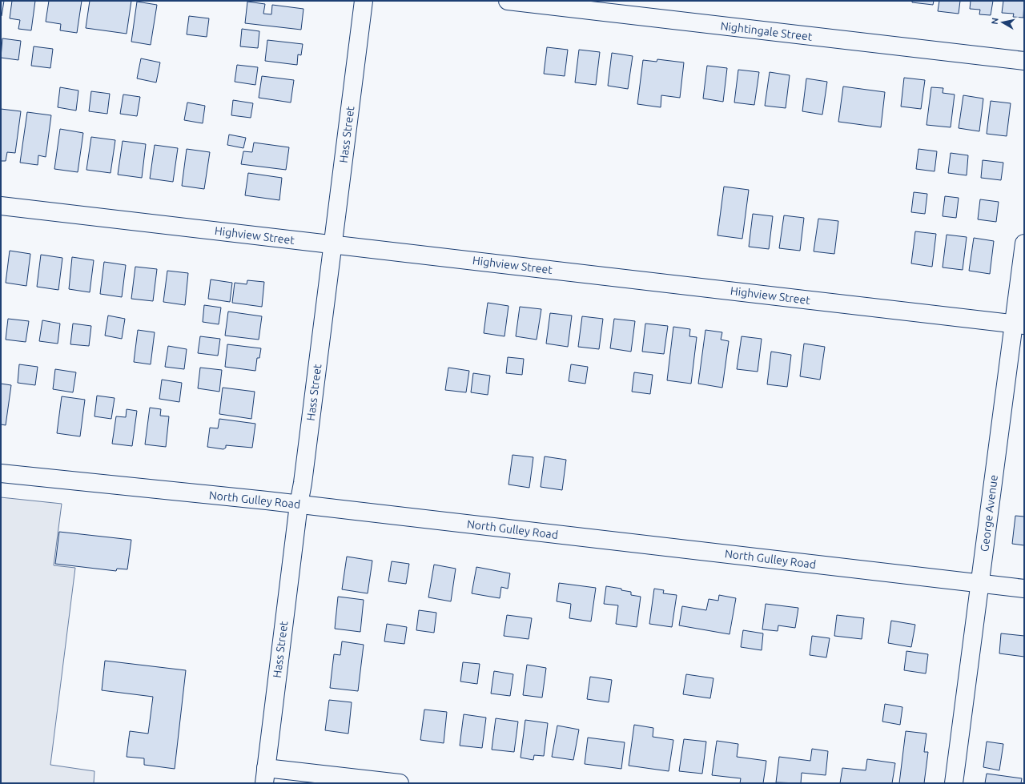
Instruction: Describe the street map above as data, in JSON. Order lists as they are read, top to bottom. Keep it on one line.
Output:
{"streets":{"street":["Nightingale Street","Hass Street","Highview Street","North Gulley Road","George Avenue"]},"crossings":[["Hass Street","Highview Street"],["Hass Street","North Gulley Road"],["Highview Street","George Avenue"],["North Gulley Road","George Avenue"]],"north":"left"}
